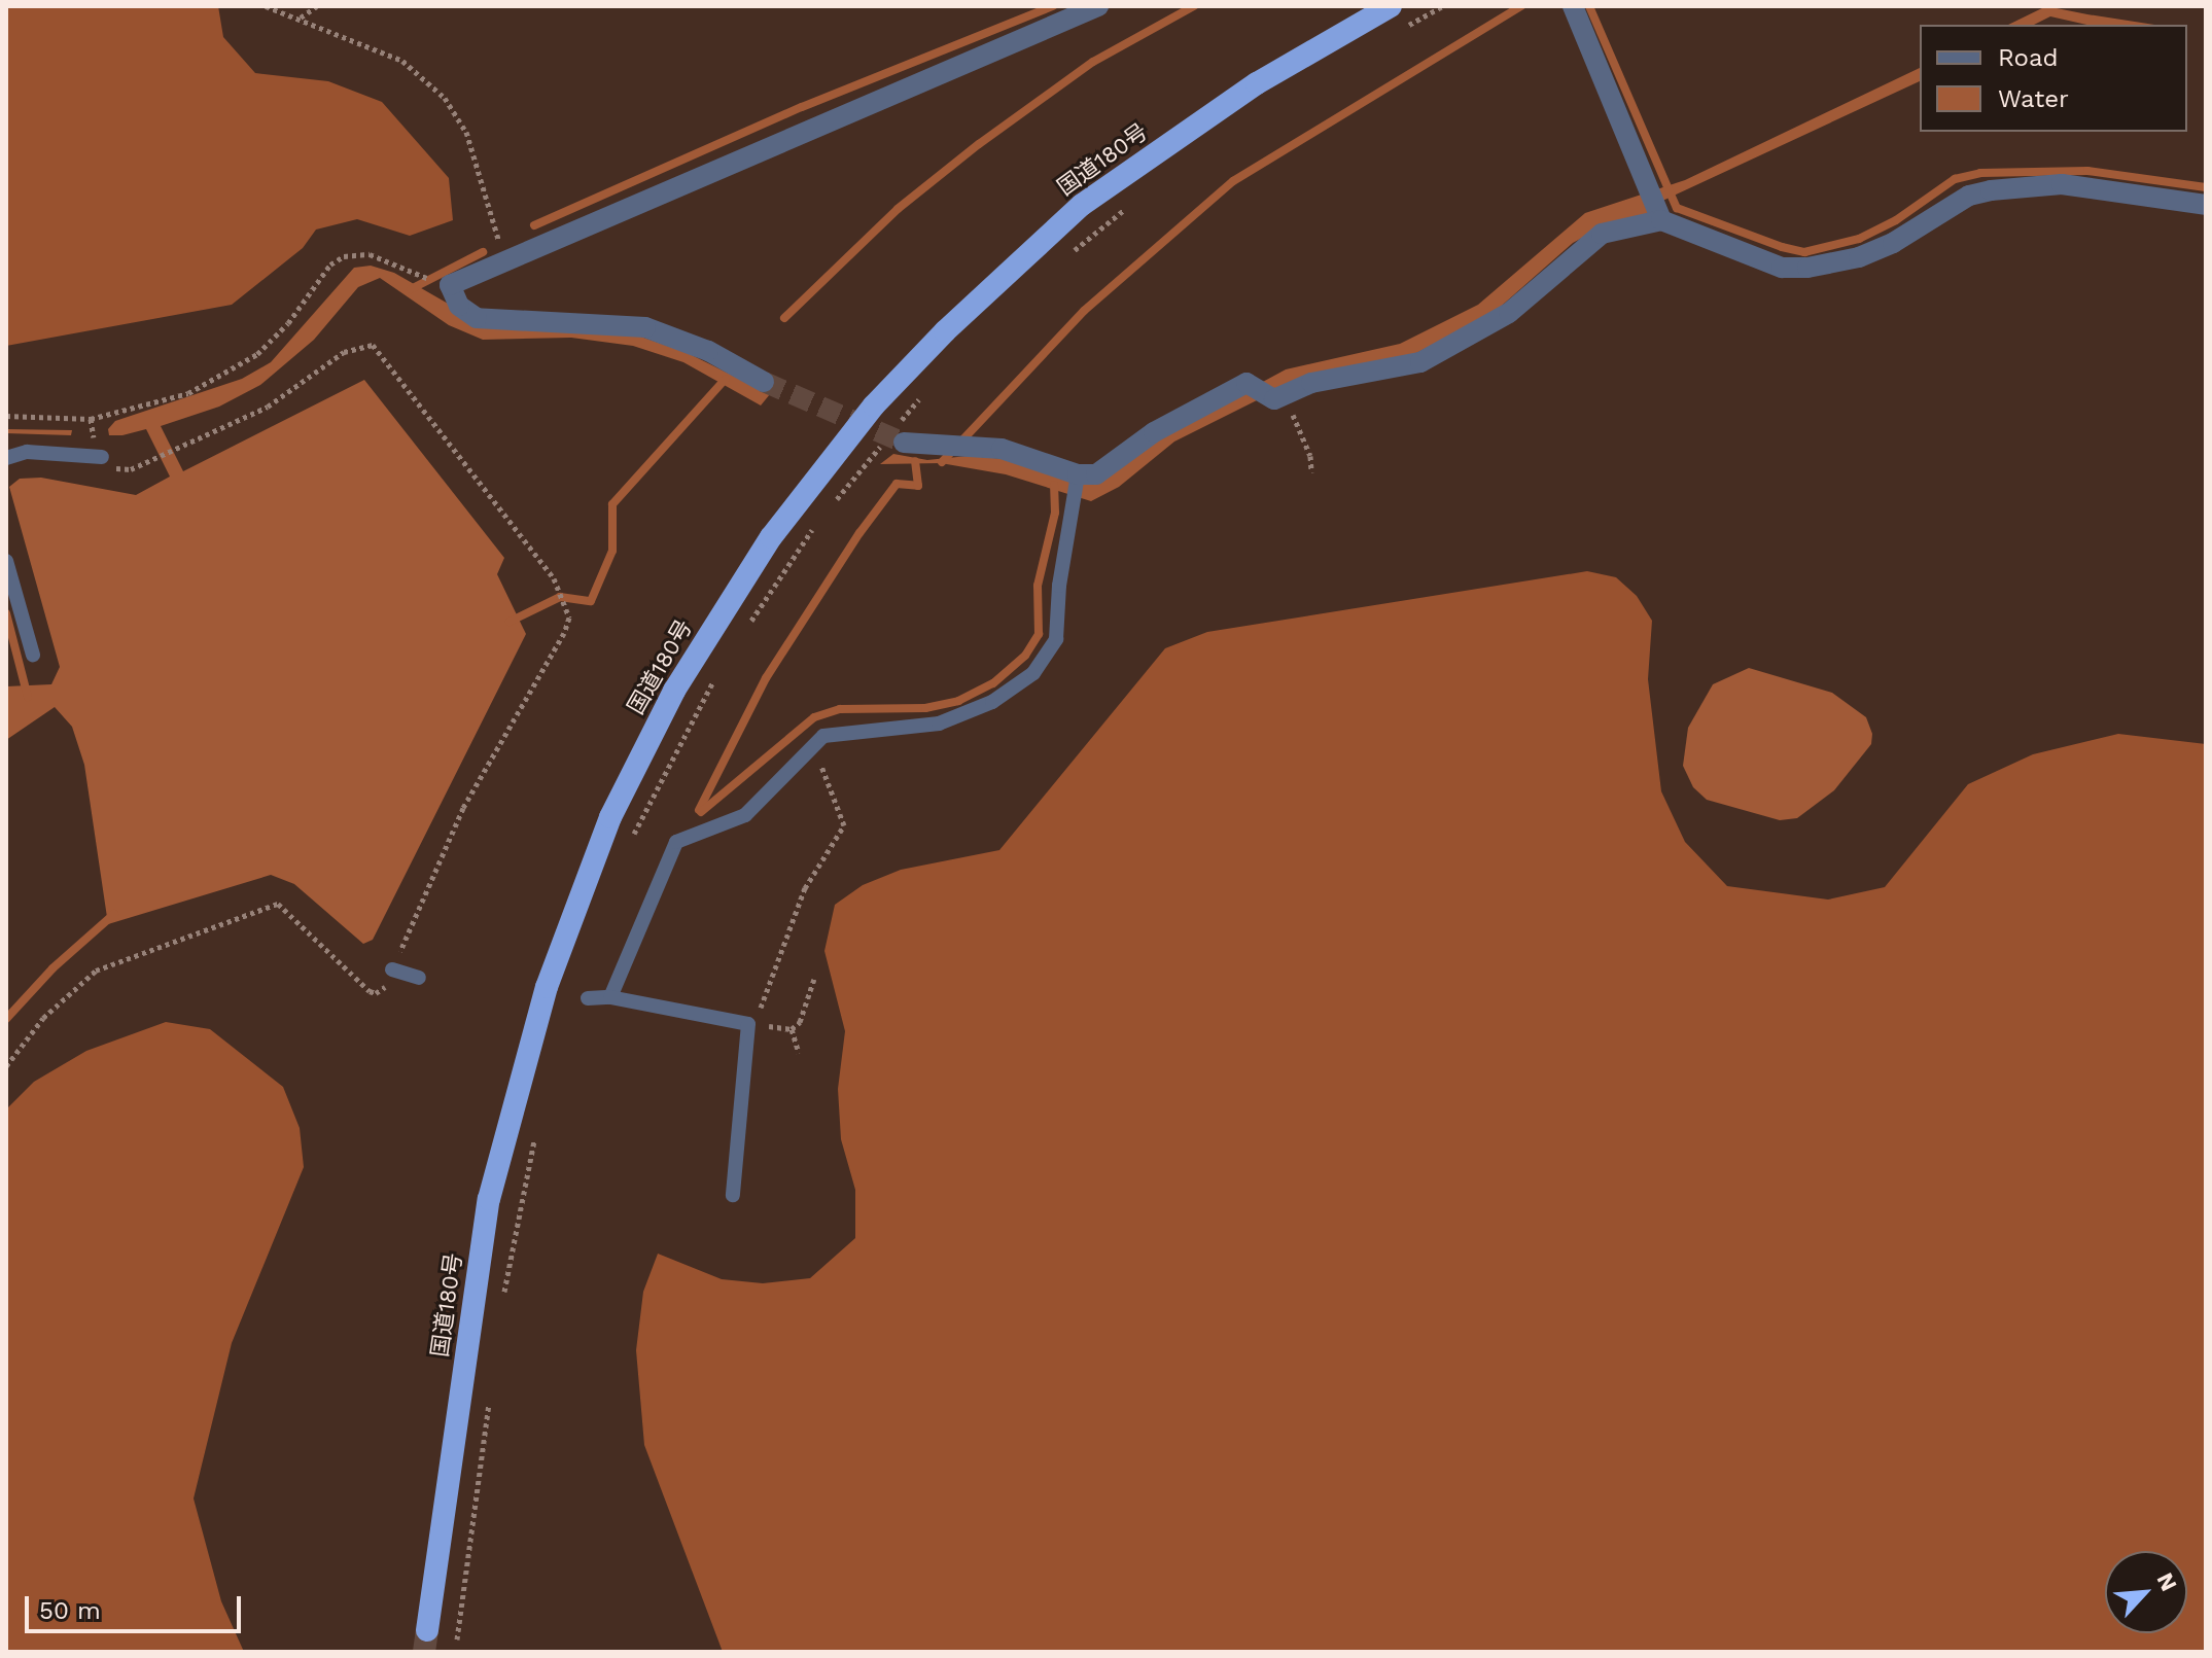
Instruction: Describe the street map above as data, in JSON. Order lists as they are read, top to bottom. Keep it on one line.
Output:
{"streets":{"highway":["国道180号"]},"legend":["Road","Water"],"scale_bar":"50 m","north":"top right"}
